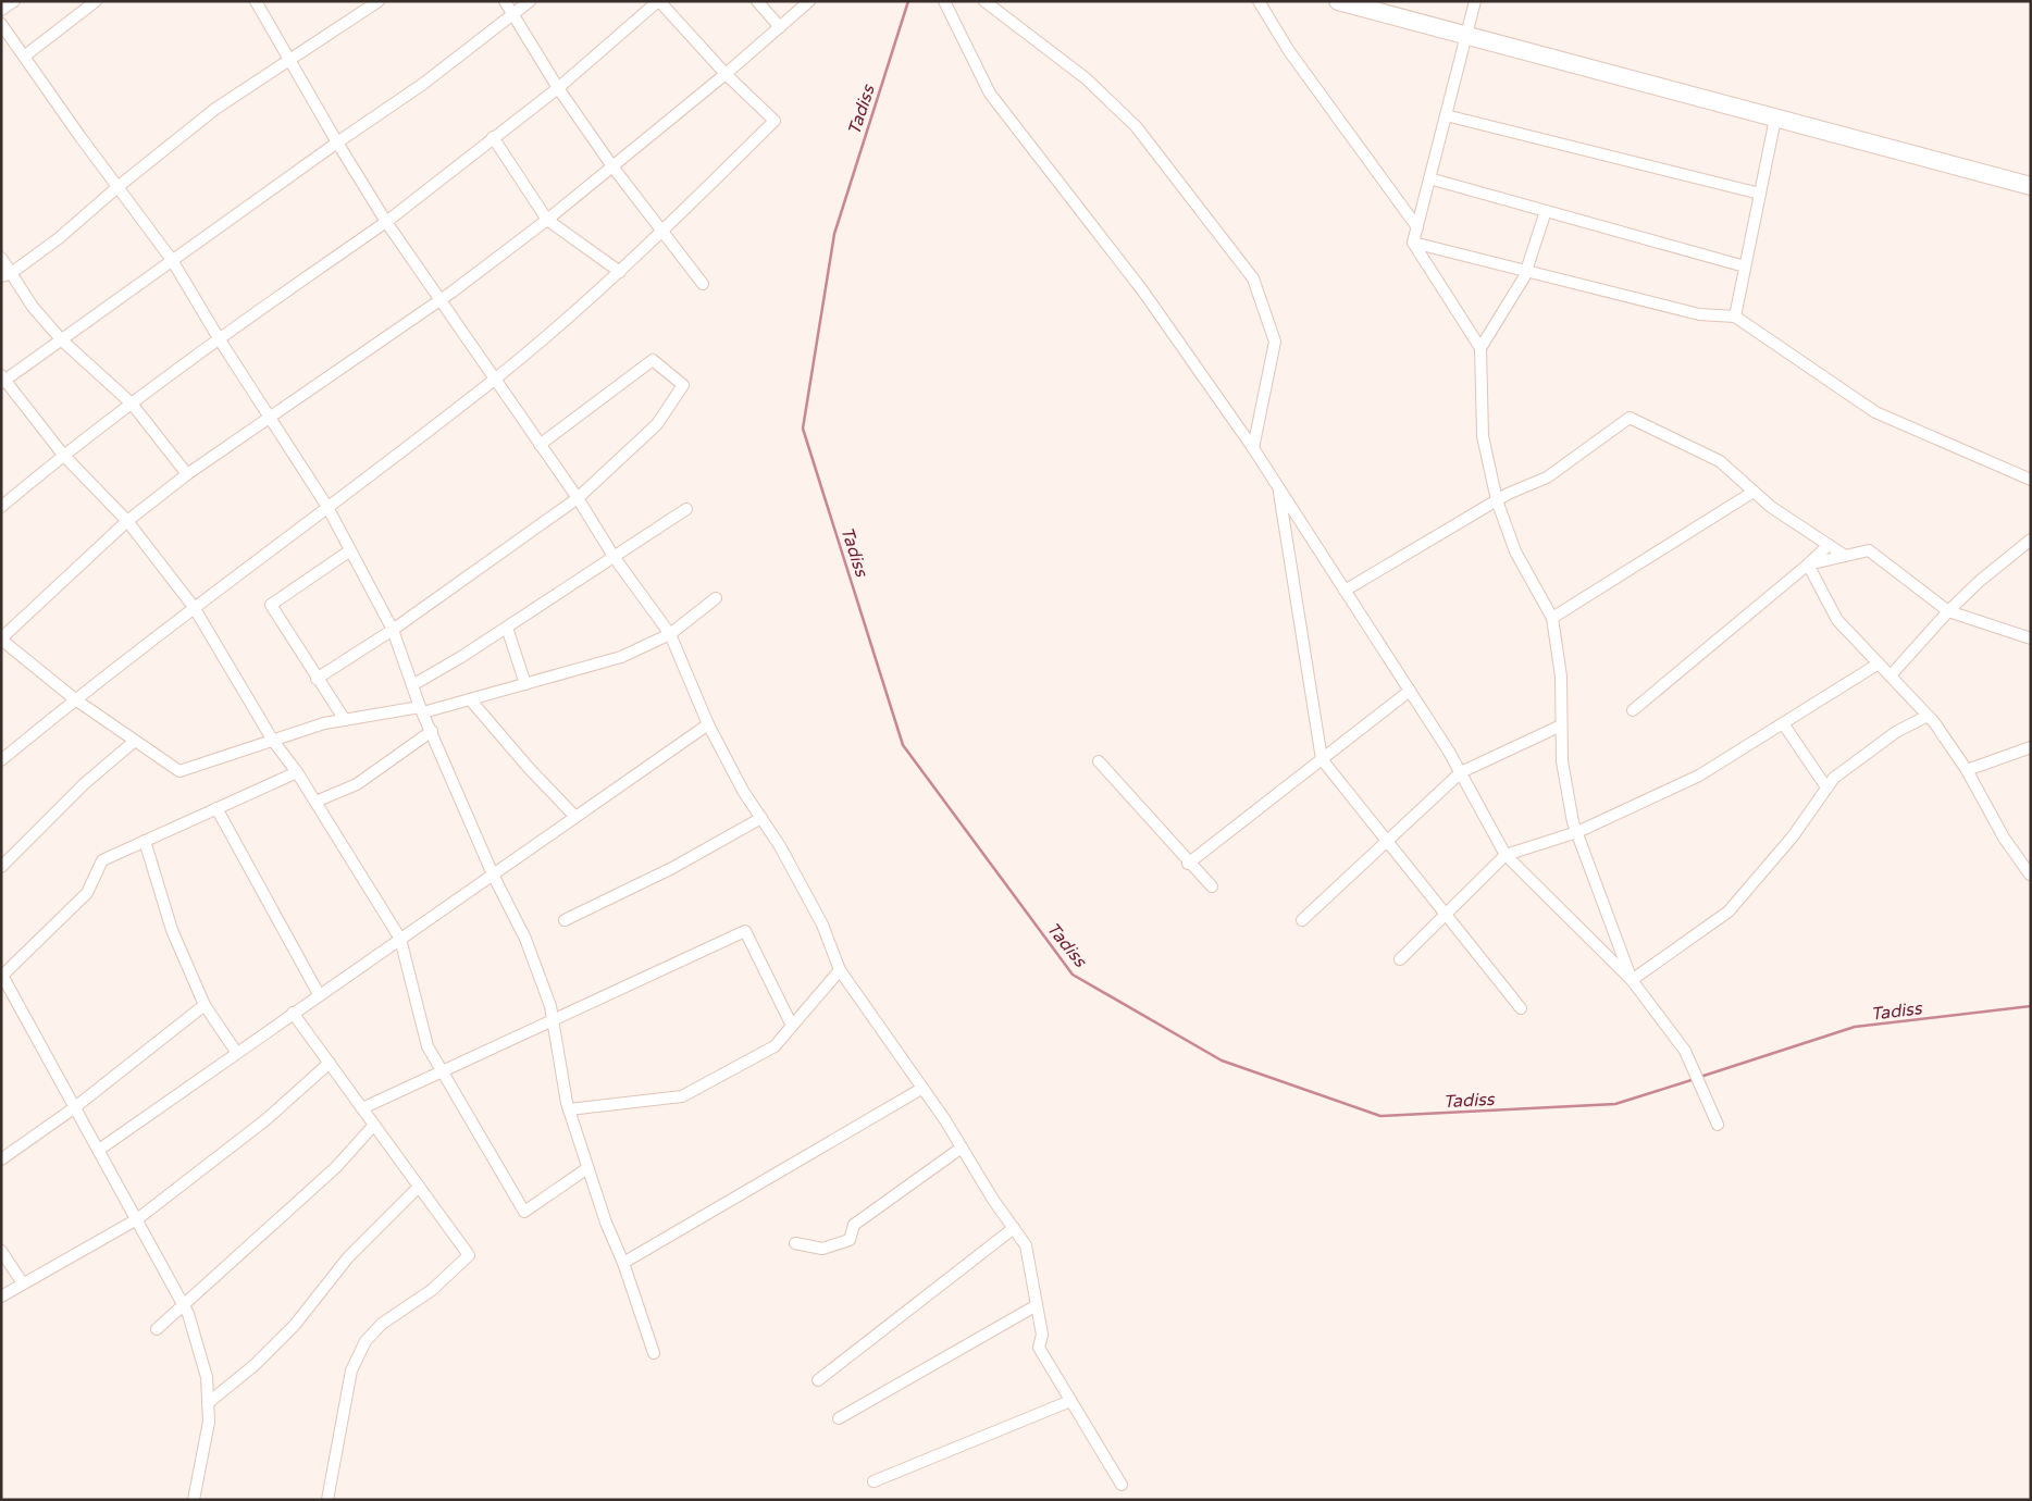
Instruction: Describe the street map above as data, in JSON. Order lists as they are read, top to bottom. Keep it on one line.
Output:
{"water":["Tadiss"]}
